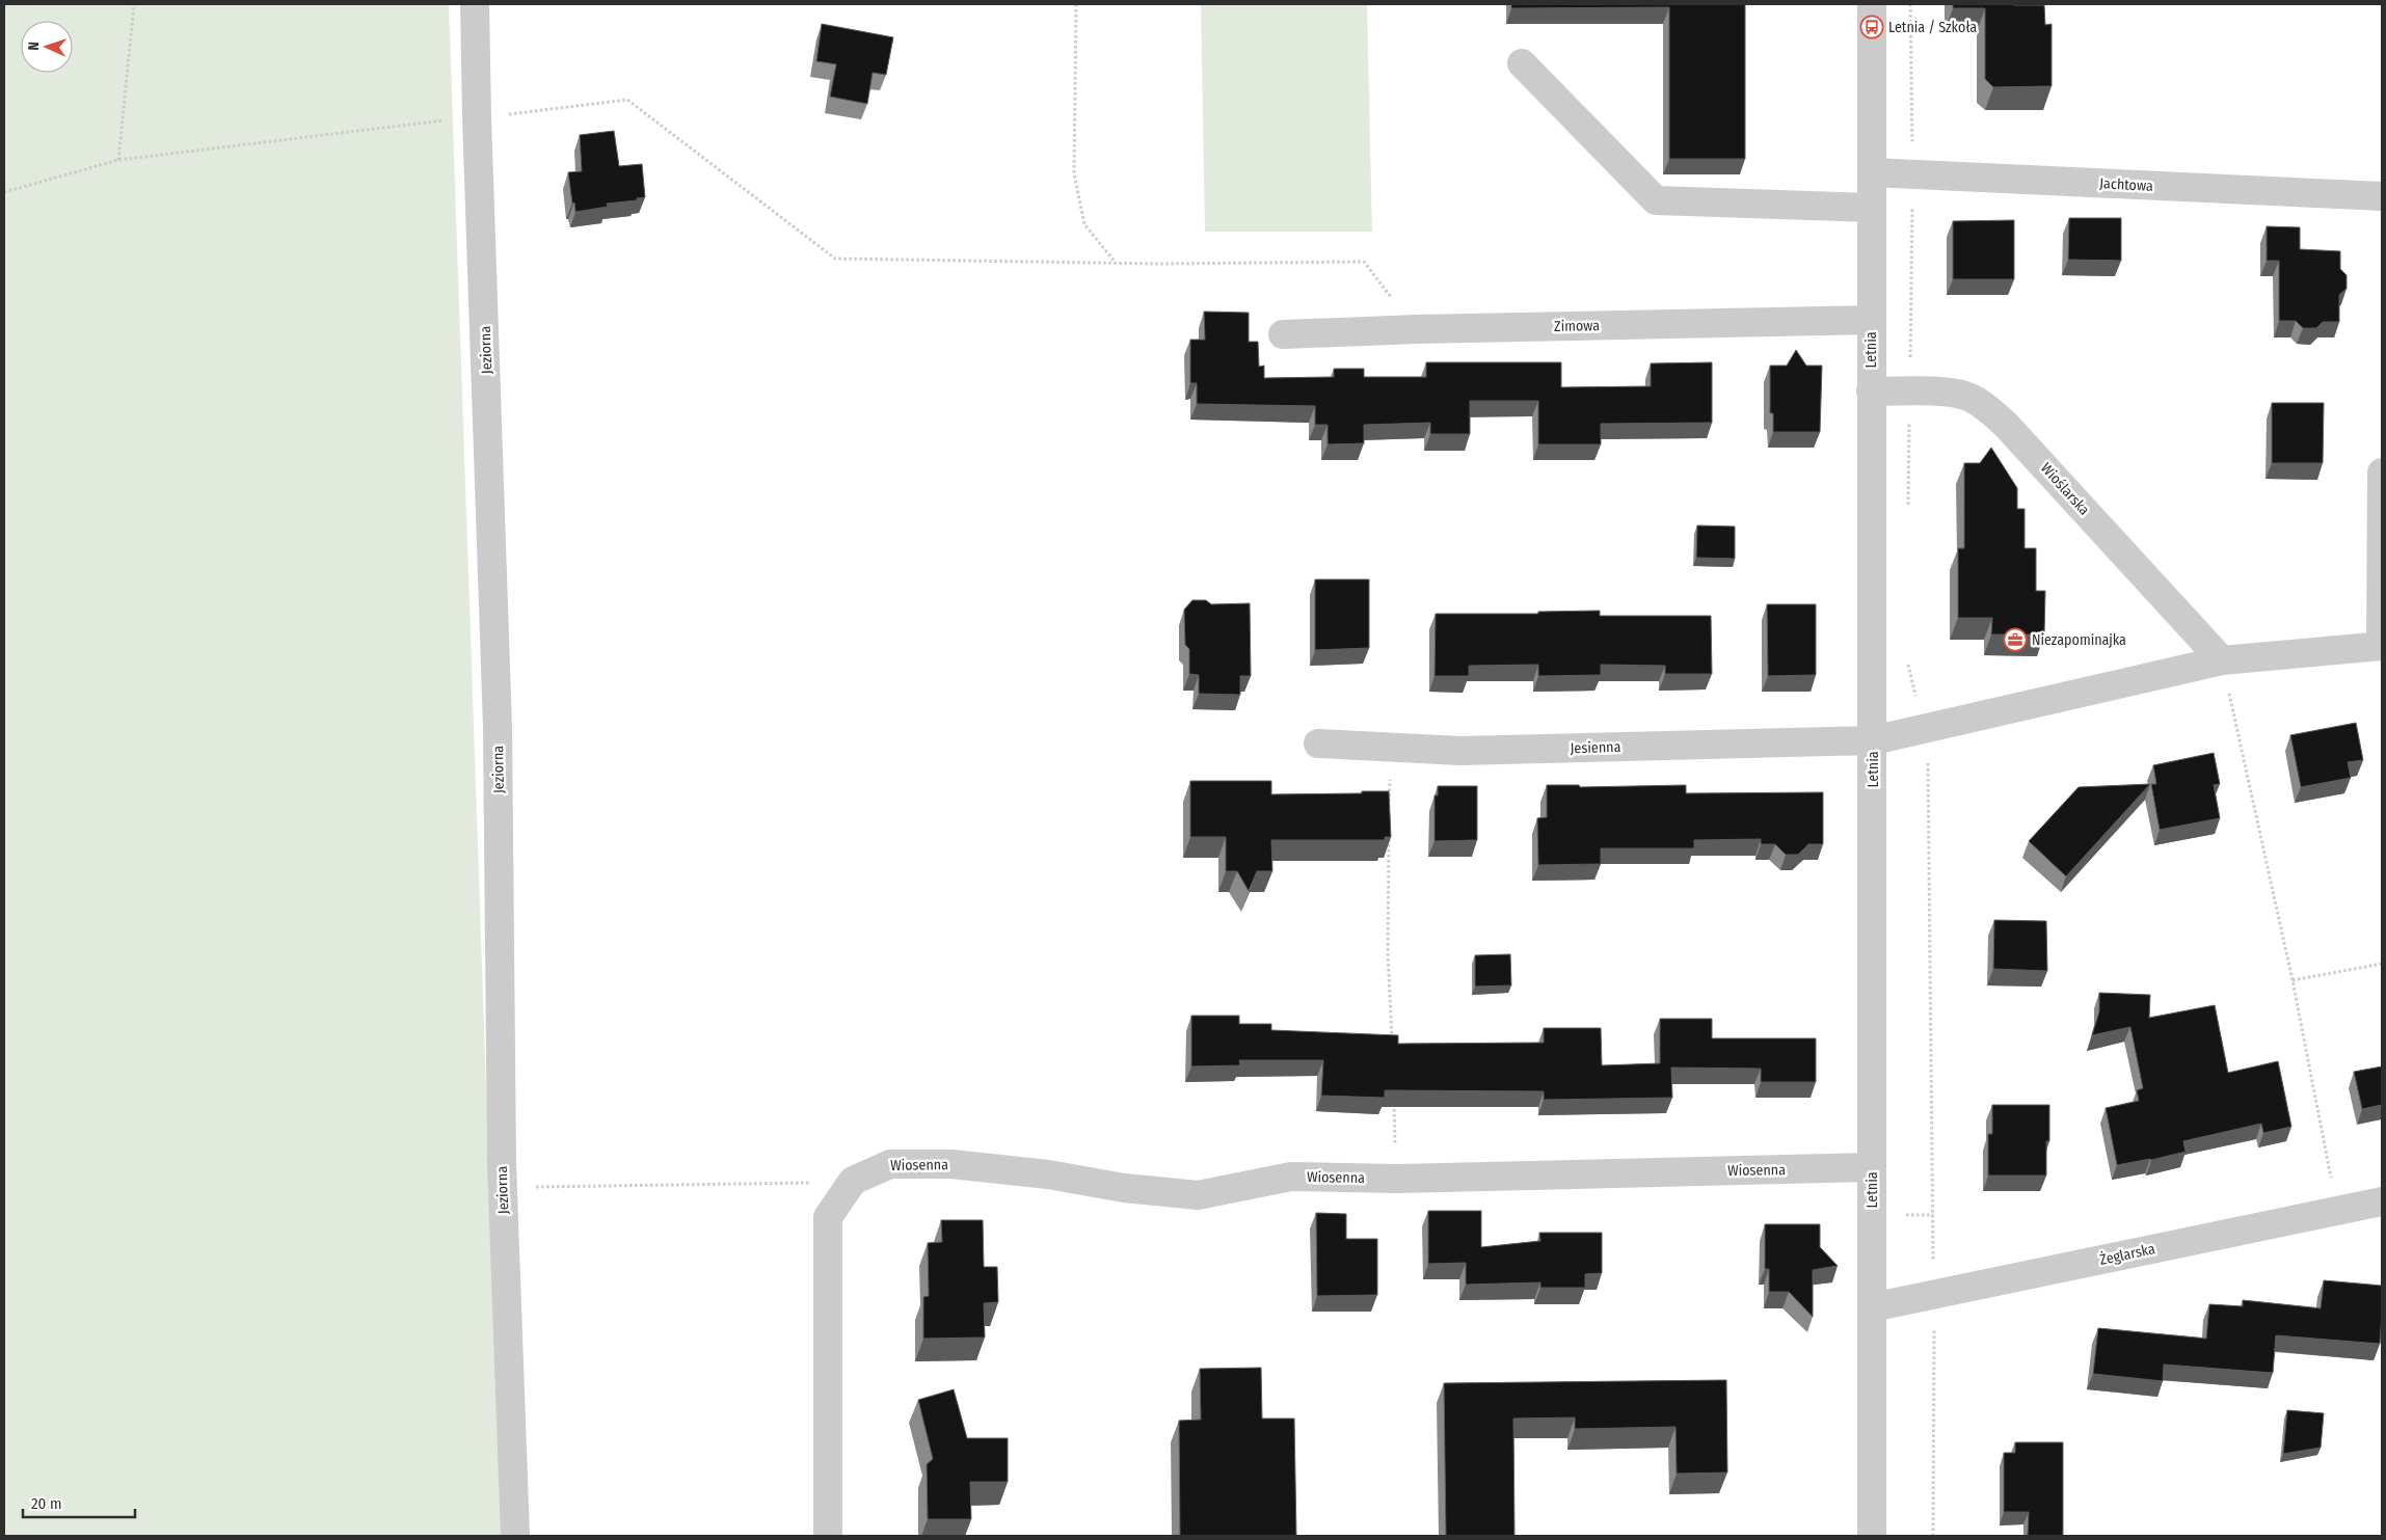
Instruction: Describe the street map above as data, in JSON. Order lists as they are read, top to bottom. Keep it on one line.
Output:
{"streets":{"street":["Jachtowa","Zimowa","Jeziorna","Letnia","Wioślarska","Jesienna","Wiosenna","Żeglarska"]},"crossings":[["Jachtowa","Letnia"],["Zimowa","Letnia"],["Letnia","Wioślarska"],["Letnia","Jesienna"],["Letnia","Wiosenna"],["Letnia","Żeglarska"]],"places":{"bus stop":["Letnia / Szkoła"],"office":["Niezapominajka"]},"scale_bar":"20 m","north":"left"}
